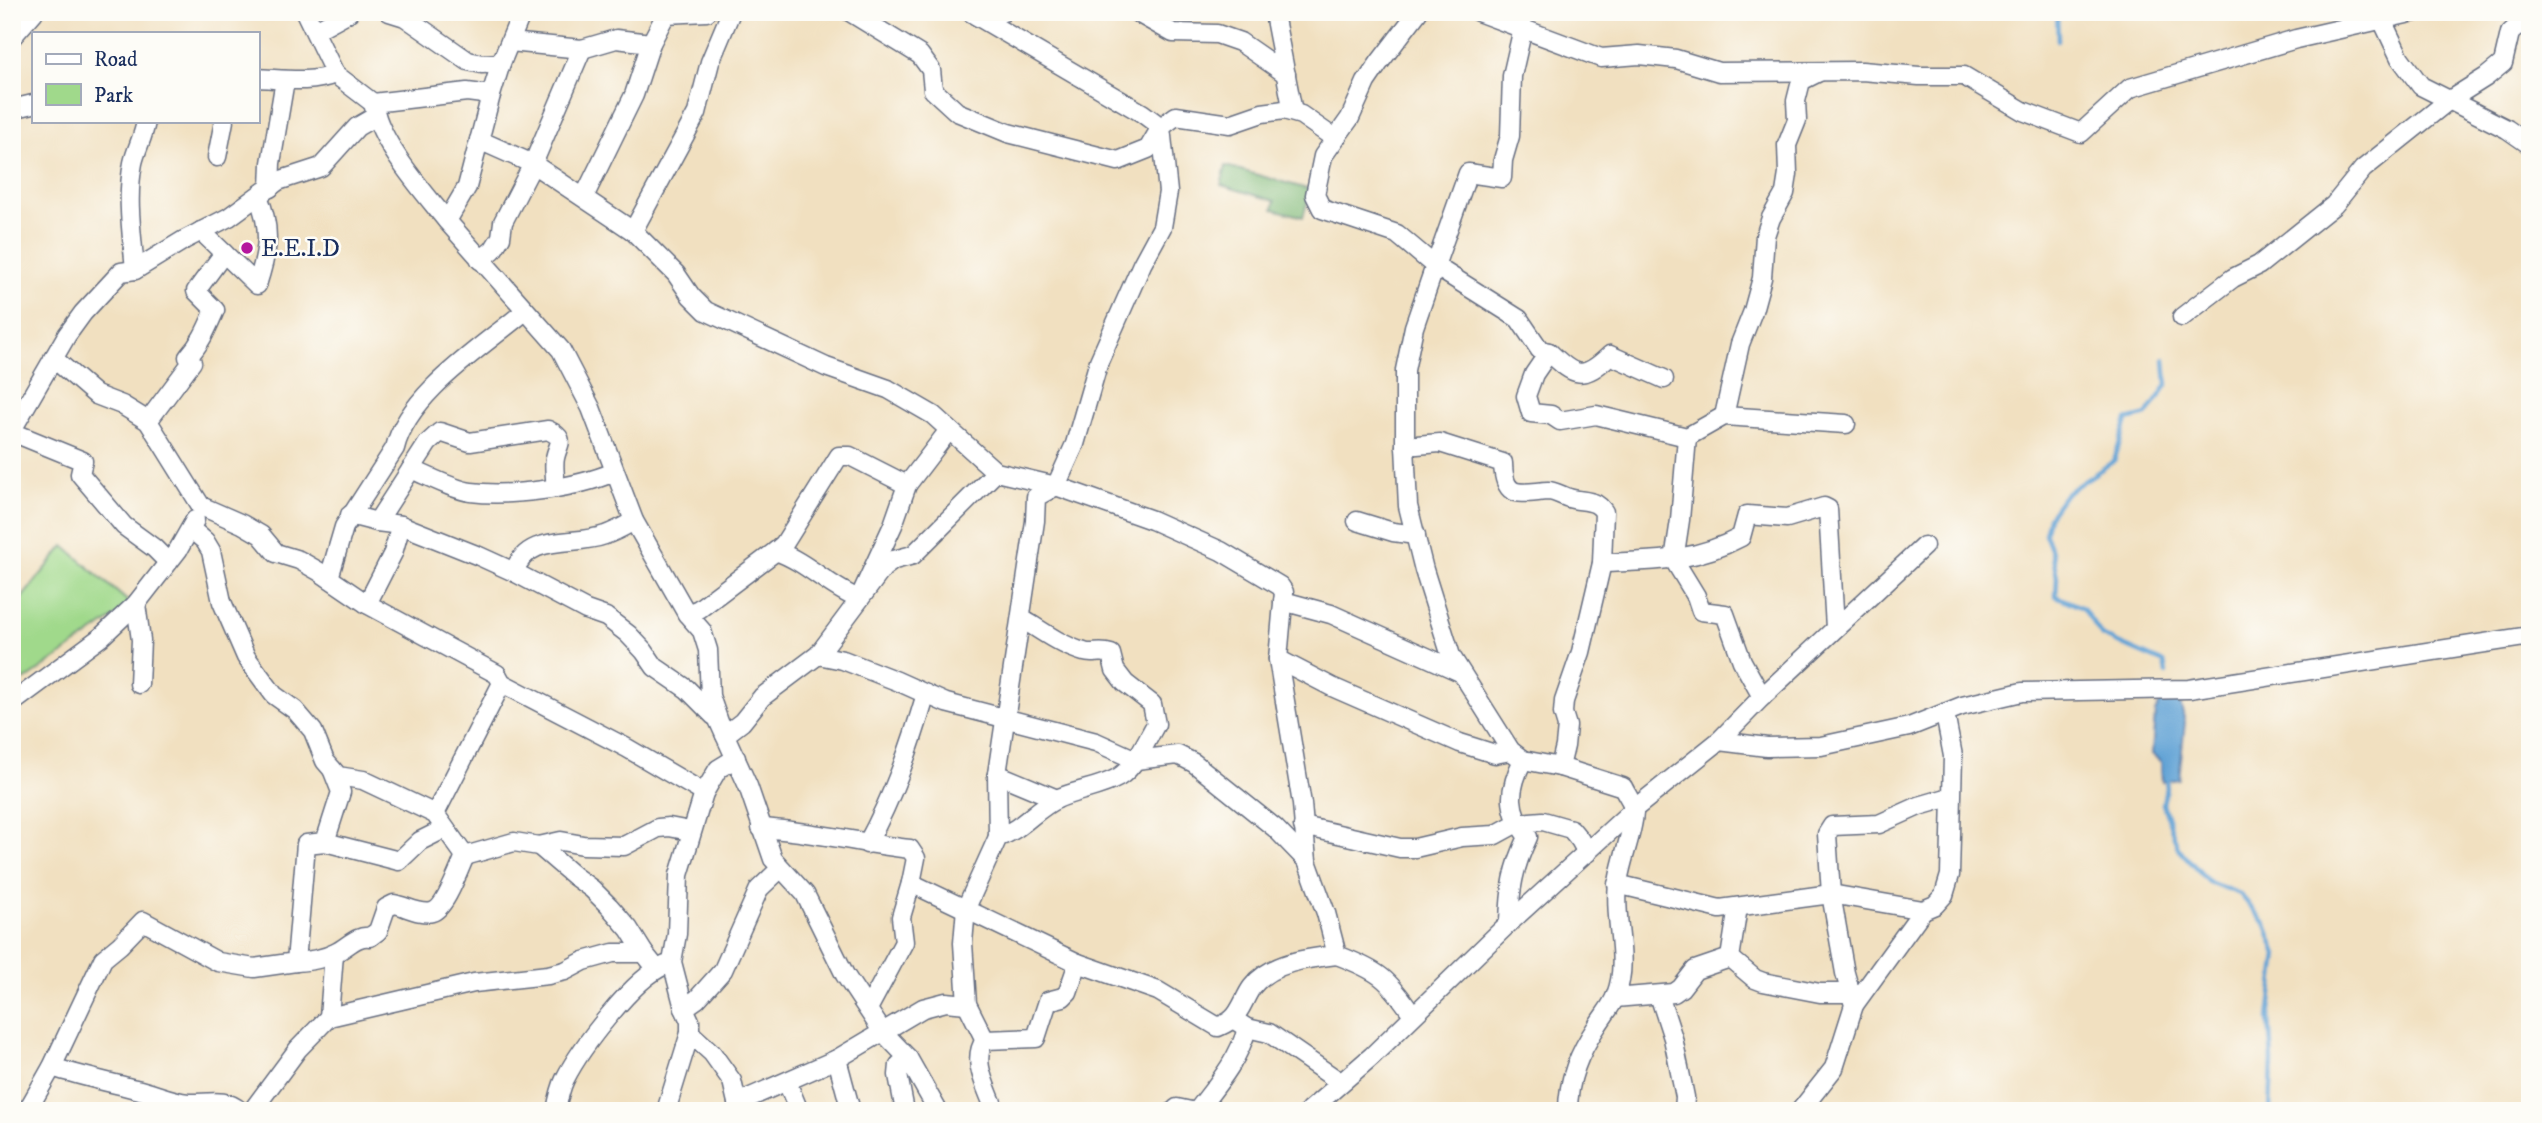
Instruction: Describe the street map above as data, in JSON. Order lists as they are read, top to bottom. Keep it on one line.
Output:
{"places":["E.E.I.D"],"legend":["Road","Park"]}
